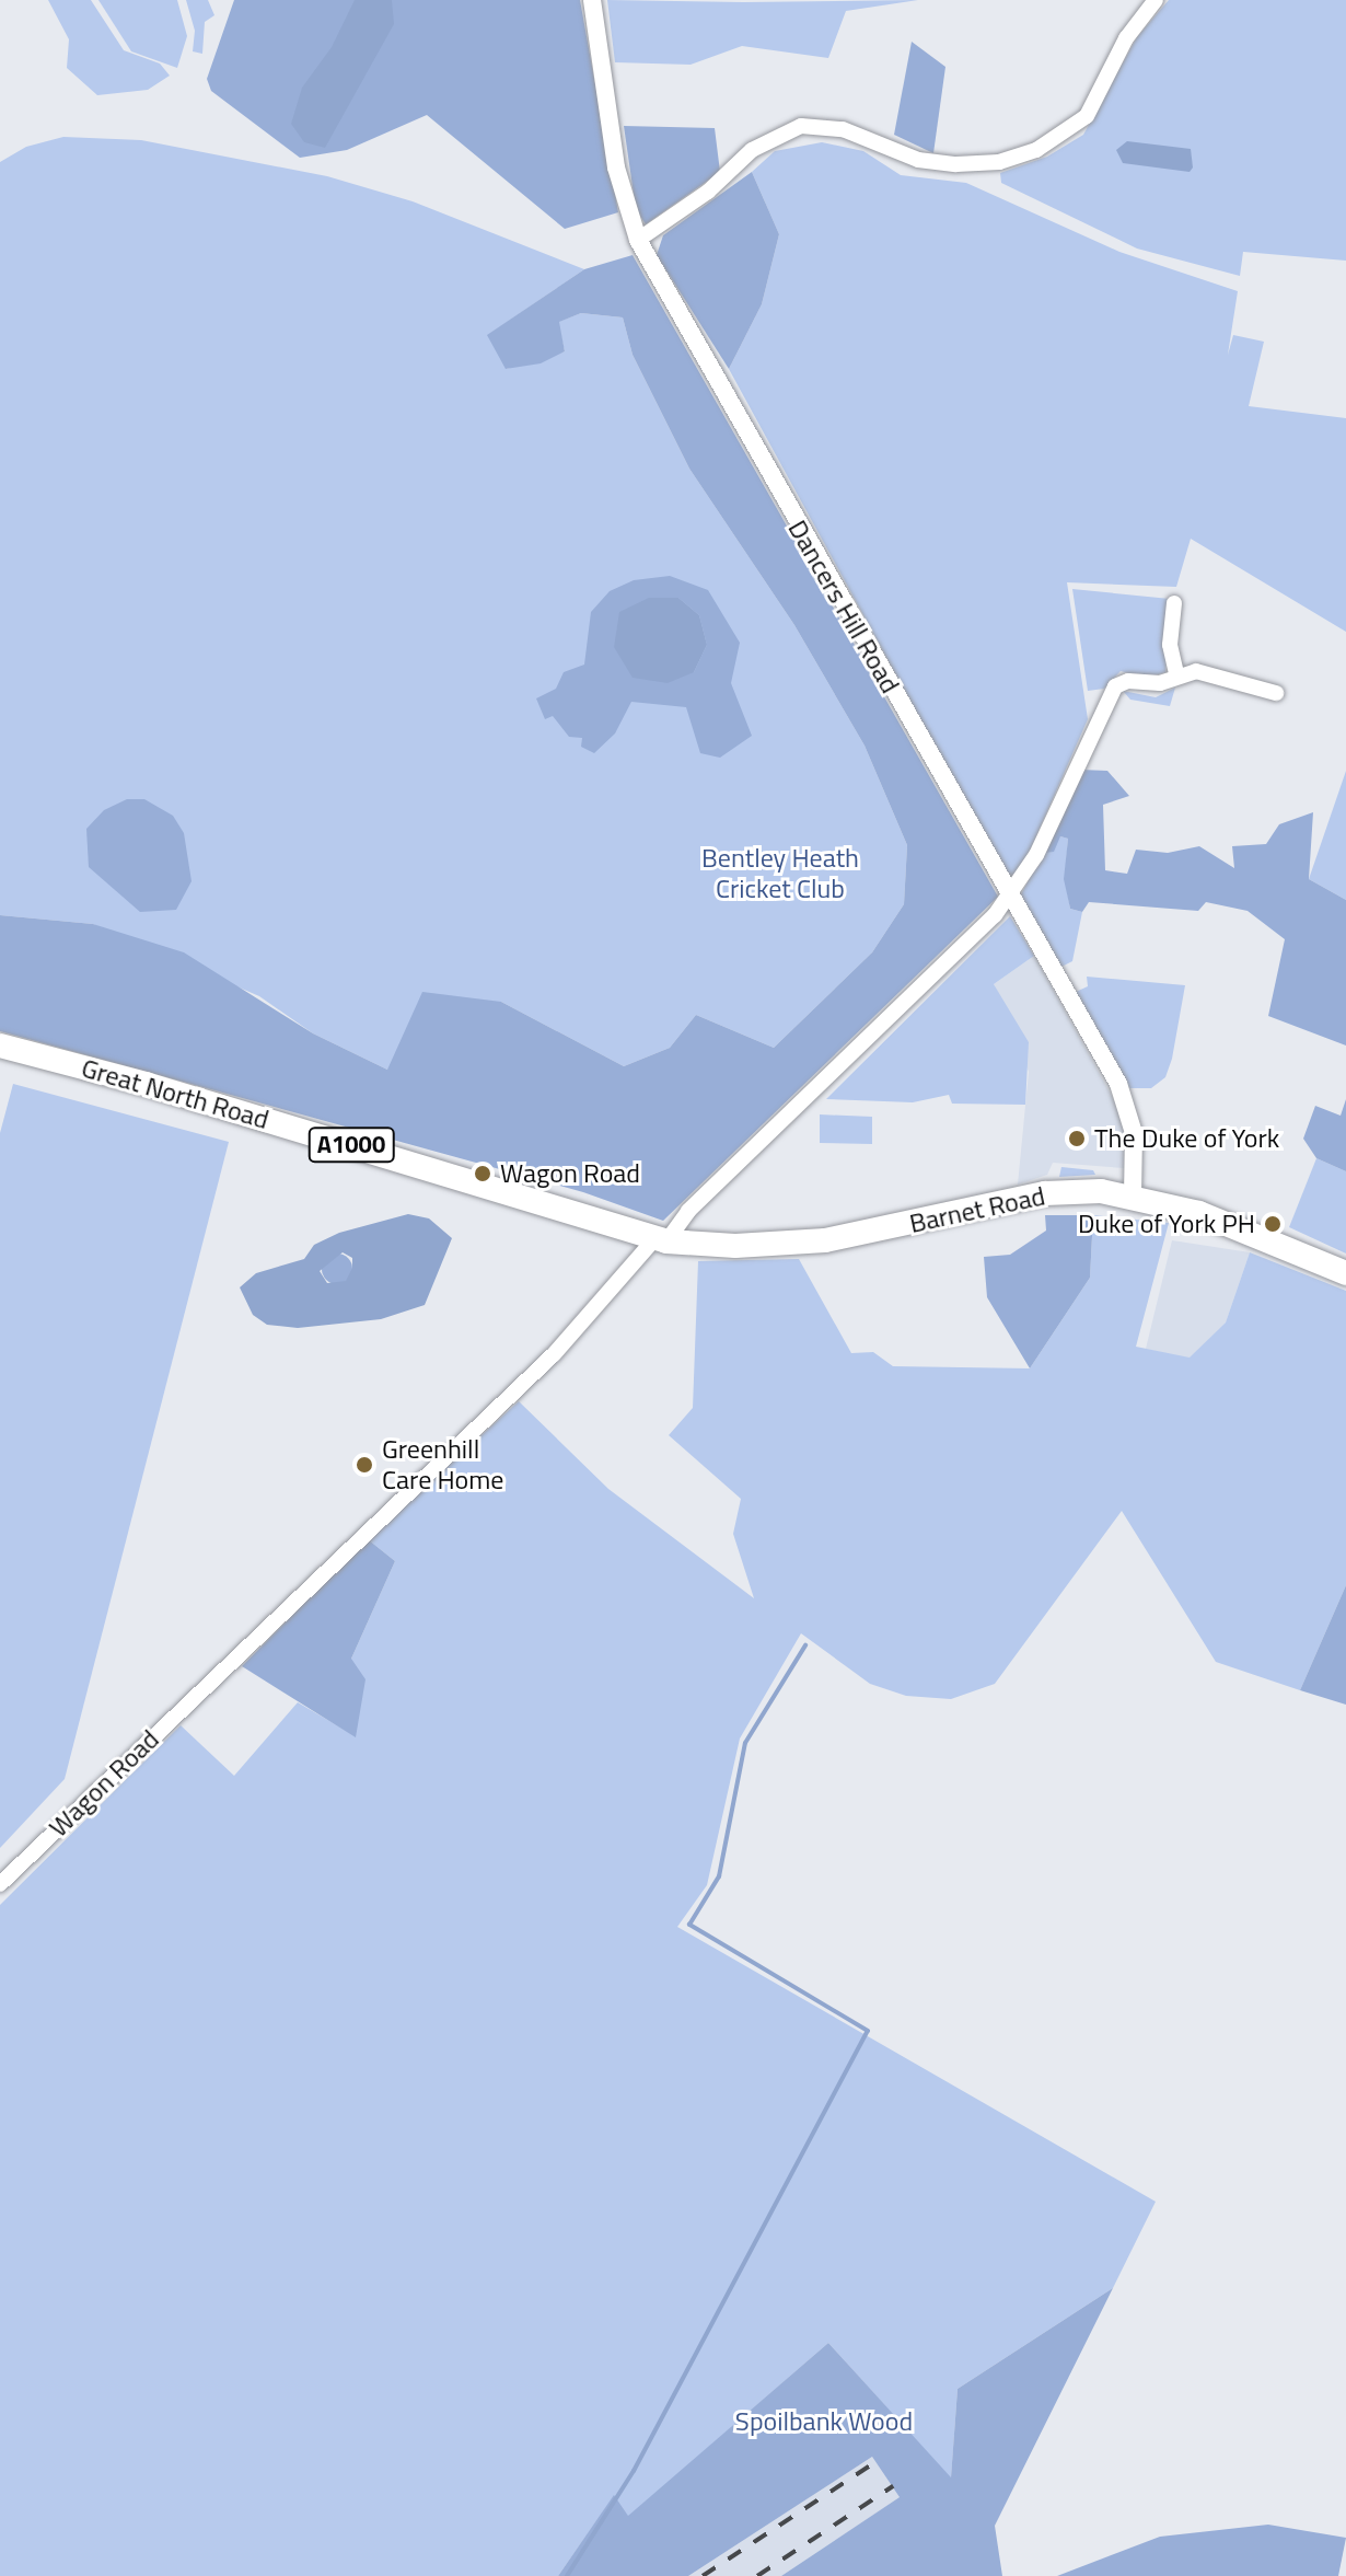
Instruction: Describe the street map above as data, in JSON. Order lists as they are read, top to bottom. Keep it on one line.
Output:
{"streets":{"main road":["Great North Road","A1000","Barnet Road"],"street":["Dancers Hill Road","Wagon Road"]},"crossings":[["Dancers Hill Road","Barnet Road"],["Dancers Hill Road","Wagon Road"],["Great North Road","Barnet Road"],["Great North Road","Wagon Road"]],"parks":["Bentley Heath Cricket Club","Spoilbank Wood"],"places":["The Duke of York","Wagon Road","Duke of York PH","Greenhill Care Home"]}
